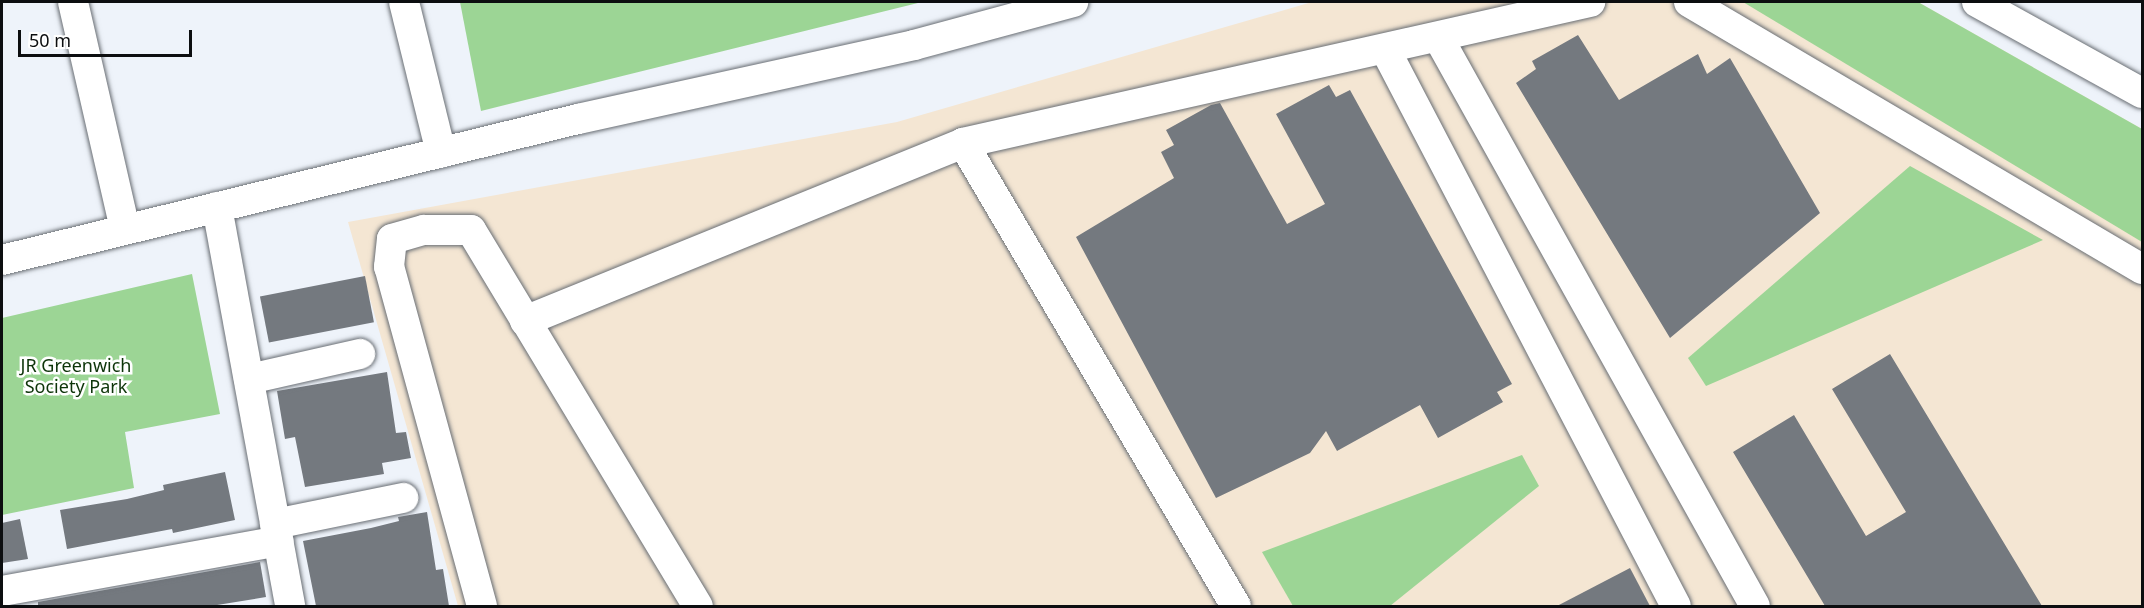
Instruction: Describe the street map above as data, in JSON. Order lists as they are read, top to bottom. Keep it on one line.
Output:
{"parks":["JR Greenwich Society Park"],"scale_bar":"50 m"}
